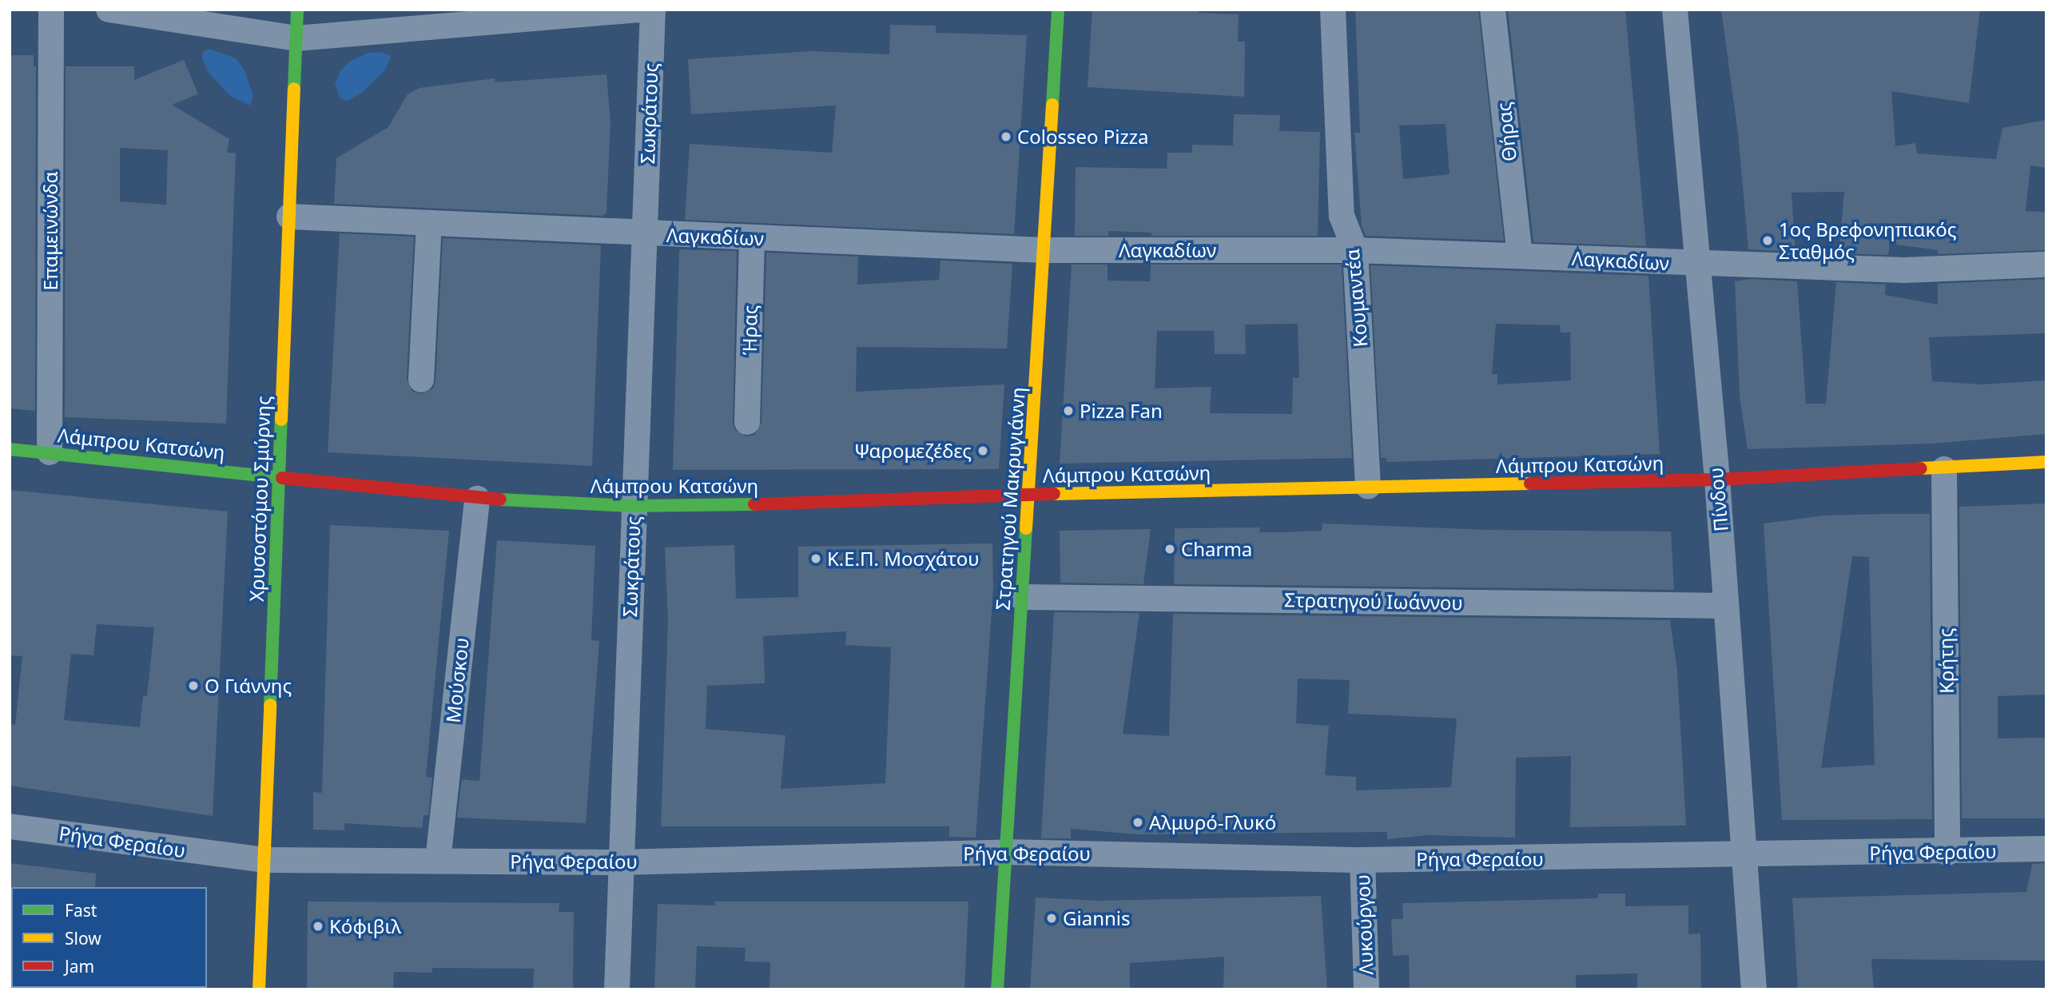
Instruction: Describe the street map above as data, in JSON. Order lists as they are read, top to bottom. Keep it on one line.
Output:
{"streets":{"street":["Σωκράτους","Θήρας","Επαμεινώνδα","Λαγκαδίων","Κουμαντέα","Ήρας","Λάμπρου Κατσώνη","Χρυσοστόμου Σμύρνης","Στρατηγού Μακρυγιάννη","Πίνδου","Στρατηγού Ιωάννου","Κρήτης","Μούσκου","Ρήγα Φεραίου","Λυκούργου"]},"crossings":[["Σωκράτους","Λαγκαδίων"],["Σωκράτους","Λάμπρου Κατσώνη"],["Σωκράτους","Ρήγα Φεραίου"],["Θήρας","Λαγκαδίων"],["Επαμεινώνδα","Λάμπρου Κατσώνη"],["Λαγκαδίων","Κουμαντέα"],["Λαγκαδίων","Ήρας"],["Λαγκαδίων","Χρυσοστόμου Σμύρνης"],["Λαγκαδίων","Στρατηγού Μακρυγιάννη"],["Λαγκαδίων","Πίνδου"],["Κουμαντέα","Λάμπρου Κατσώνη"],["Λάμπρου Κατσώνη","Χρυσοστόμου Σμύρνης"],["Λάμπρου Κατσώνη","Στρατηγού Μακρυγιάννη"],["Λάμπρου Κατσώνη","Πίνδου"],["Λάμπρου Κατσώνη","Κρήτης"],["Λάμπρου Κατσώνη","Μούσκου"],["Χρυσοστόμου Σμύρνης","Ρήγα Φεραίου"],["Στρατηγού Μακρυγιάννη","Στρατηγού Ιωάννου"],["Στρατηγού Μακρυγιάννη","Ρήγα Φεραίου"],["Πίνδου","Στρατηγού Ιωάννου"],["Πίνδου","Ρήγα Φεραίου"],["Κρήτης","Ρήγα Φεραίου"],["Μούσκου","Ρήγα Φεραίου"],["Ρήγα Φεραίου","Λυκούργου"]],"places":["Colosseo Pizza","1ος Βρεφονηπιακός Σταθμός","Pizza Fan","Ψαρομεζέδες","Charma","Κ.Ε.Π. Μοσχάτου","Ο Γιάννης","Αλμυρό-Γλυκό","Giannis","Κόφιβιλ"],"legend":["Fast","Slow","Jam"]}
